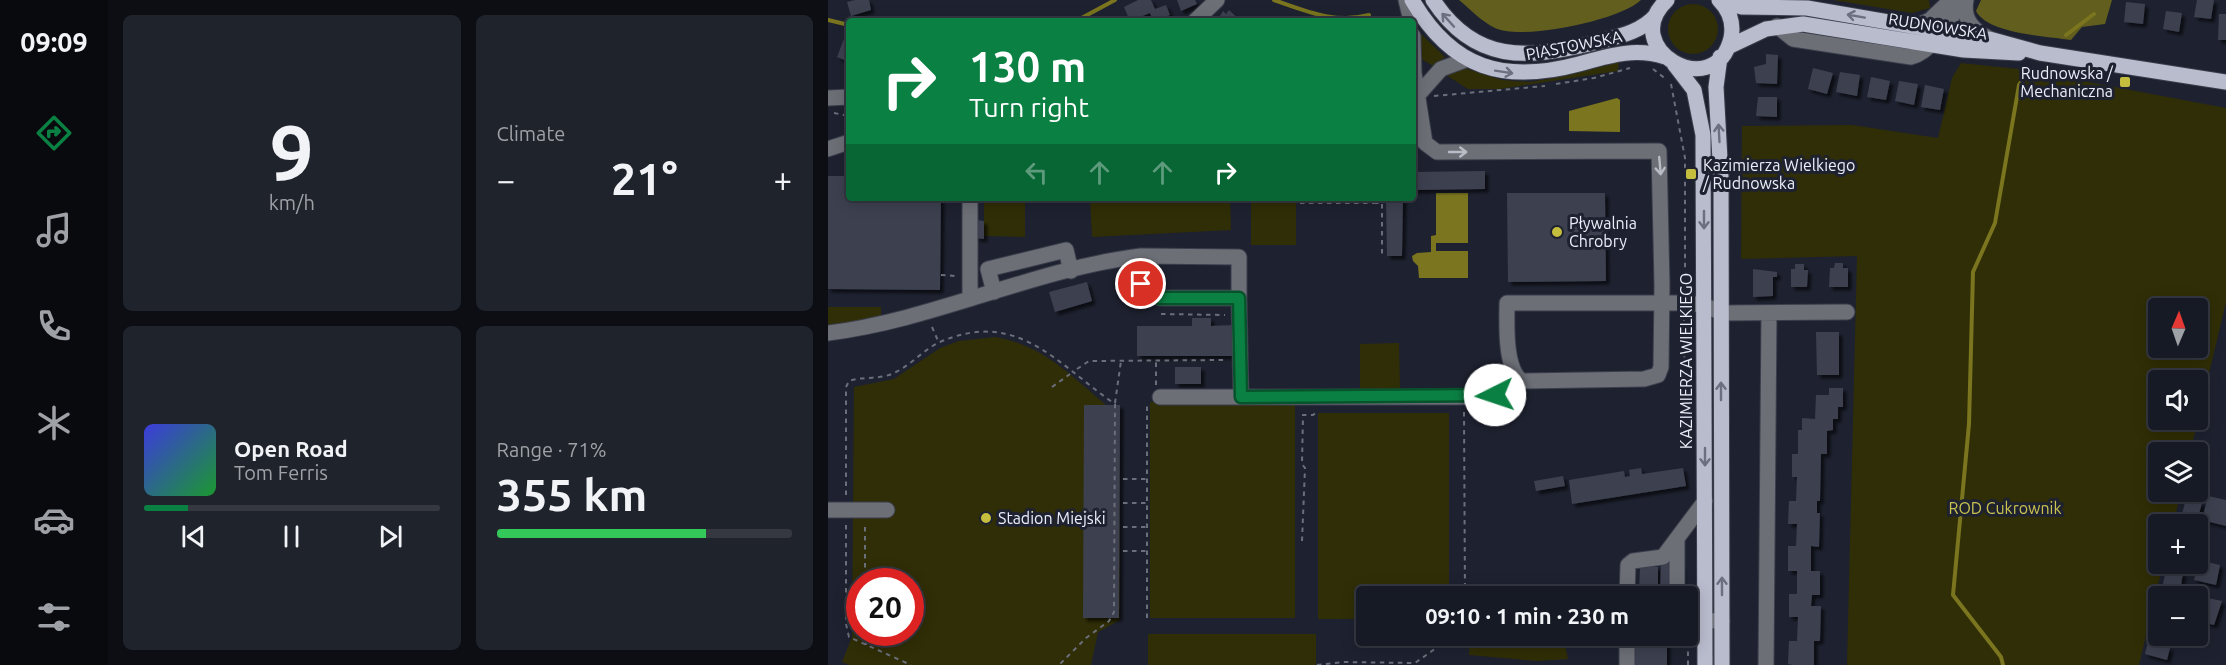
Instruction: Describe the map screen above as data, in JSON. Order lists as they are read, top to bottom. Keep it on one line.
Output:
{"streets":{"main road":["RUDNOWSKA","PIASTOWSKA","KAZIMIERZA WIELKIEGO"]},"crossings":[["RUDNOWSKA","PIASTOWSKA"],["PIASTOWSKA","KAZIMIERZA WIELKIEGO"]],"parks":["ROD Cukrownik"],"places":{"transit":["Rudnowska / Mechaniczna","Kazimierza Wielkiego / Rudnowska"],"other":["Pływalnia Chrobry","Stadion Miejski"]},"north":"top","page":{"tabs":"09:09","tile":[["9","km/h"],"Climate",["Range · 71%","355 km"]],"turn":["130 m","Turn right"],"heat":["−","21°","+"],"map_buttons":["+","−"],"song":["Open Road","Tom Ferris"],"limit":"20","trip":"09:10 · 1 min · 230 m"}}
